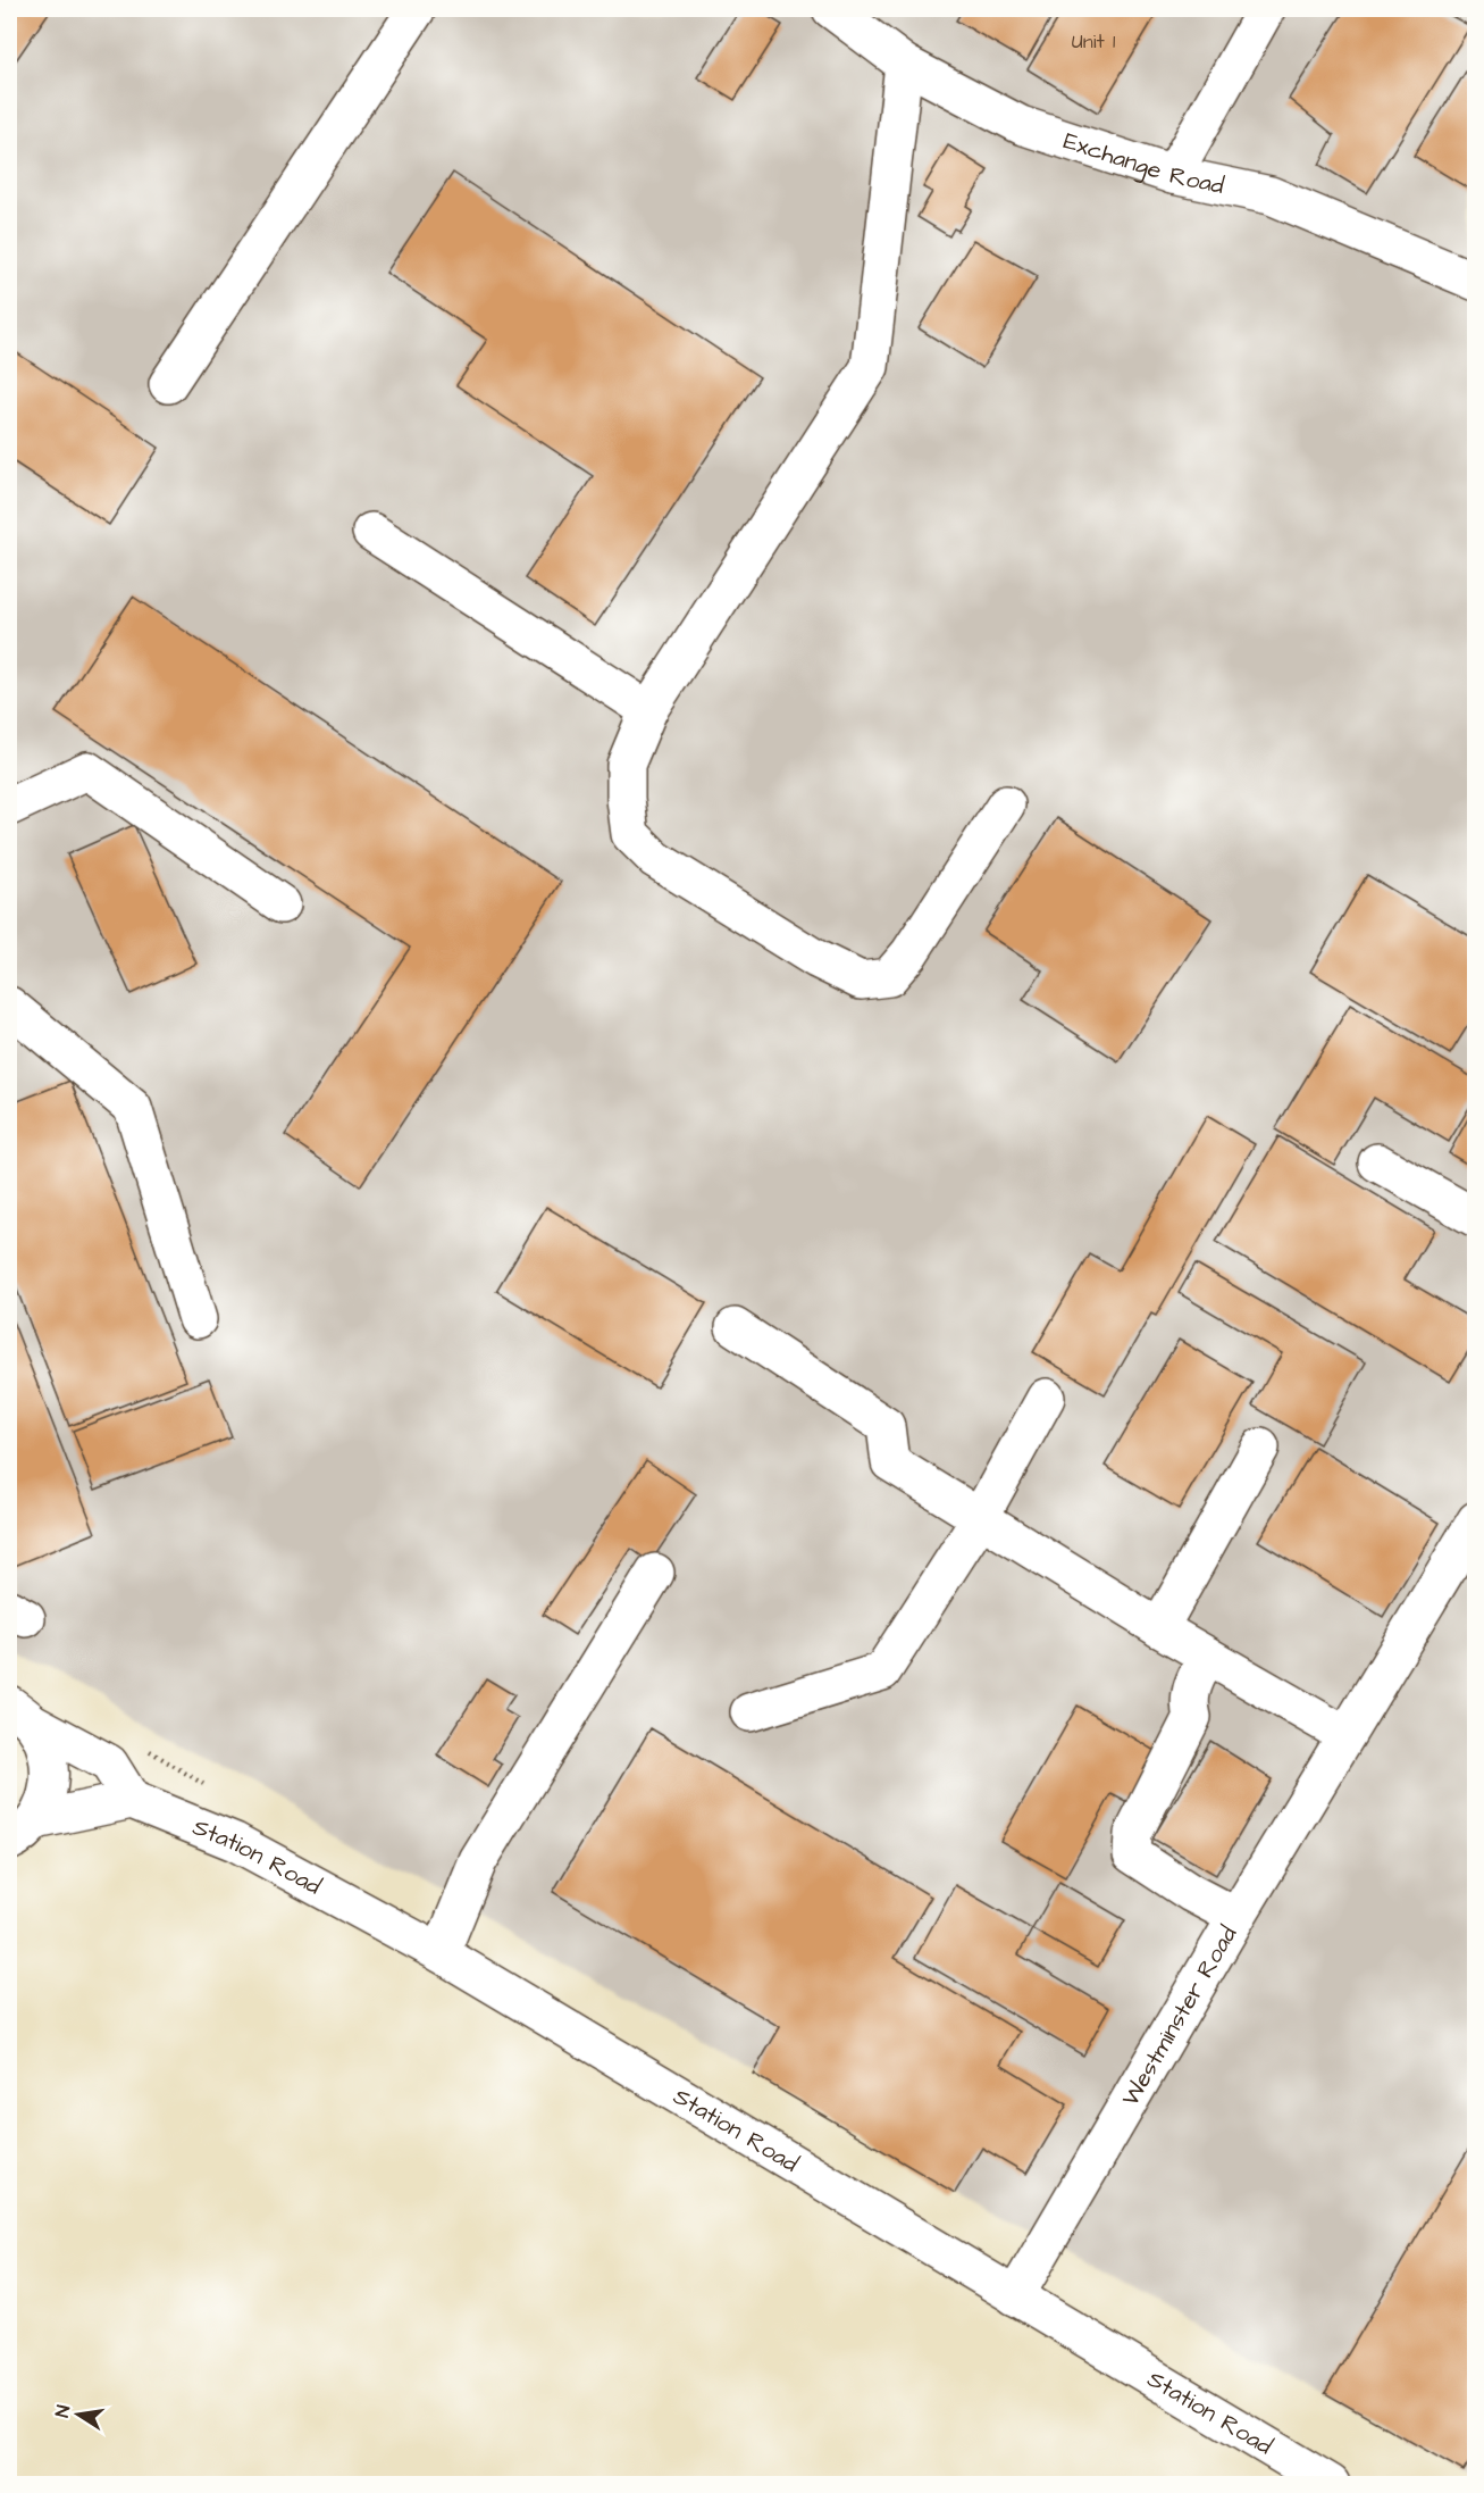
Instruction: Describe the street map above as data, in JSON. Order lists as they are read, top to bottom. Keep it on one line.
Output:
{"streets":{"street":["Exchange Road","Station Road","Westminster Road"]},"crossings":[["Station Road","Westminster Road"]],"house_numbers":["Unit 1"],"north":"left"}
